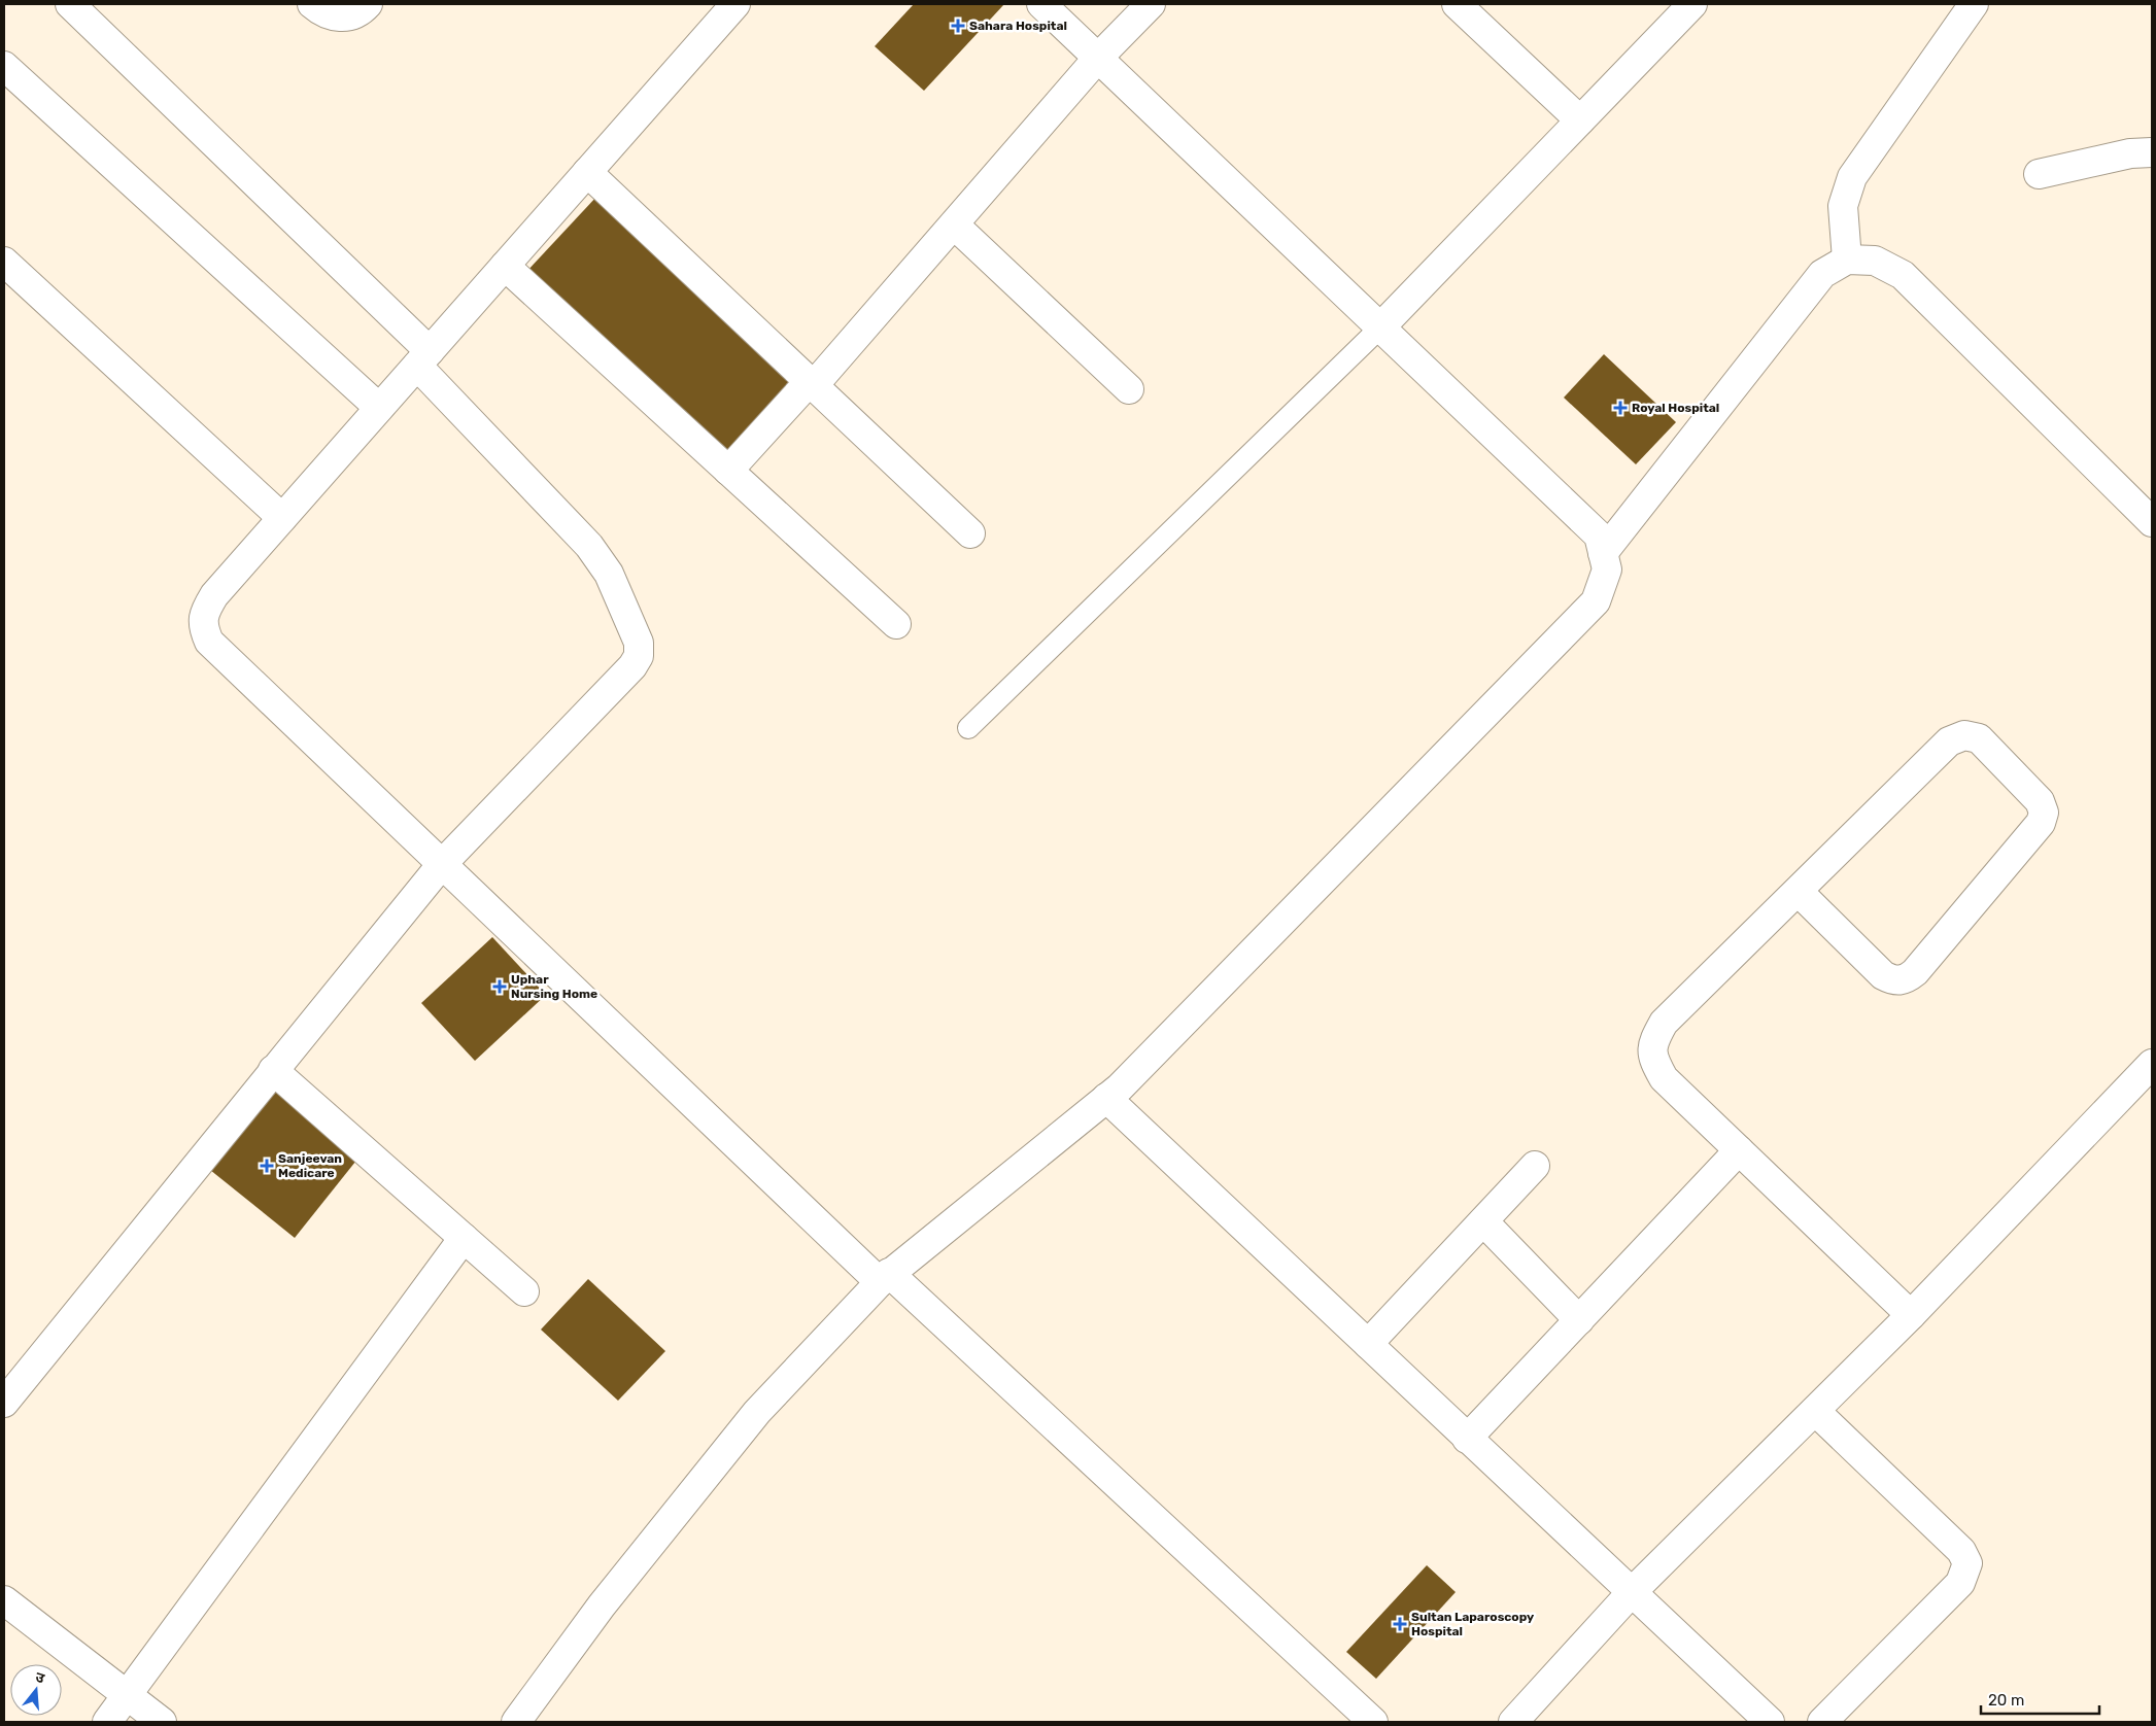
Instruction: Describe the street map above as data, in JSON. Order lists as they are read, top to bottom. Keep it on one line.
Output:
{"places":{"health":["Sahara Hospital","Royal Hospital","Uphar Nursing Home","Sanjeevan Medicare","Sultan Laparoscopy Hospital"]},"scale_bar":"20 m","north":"top"}
